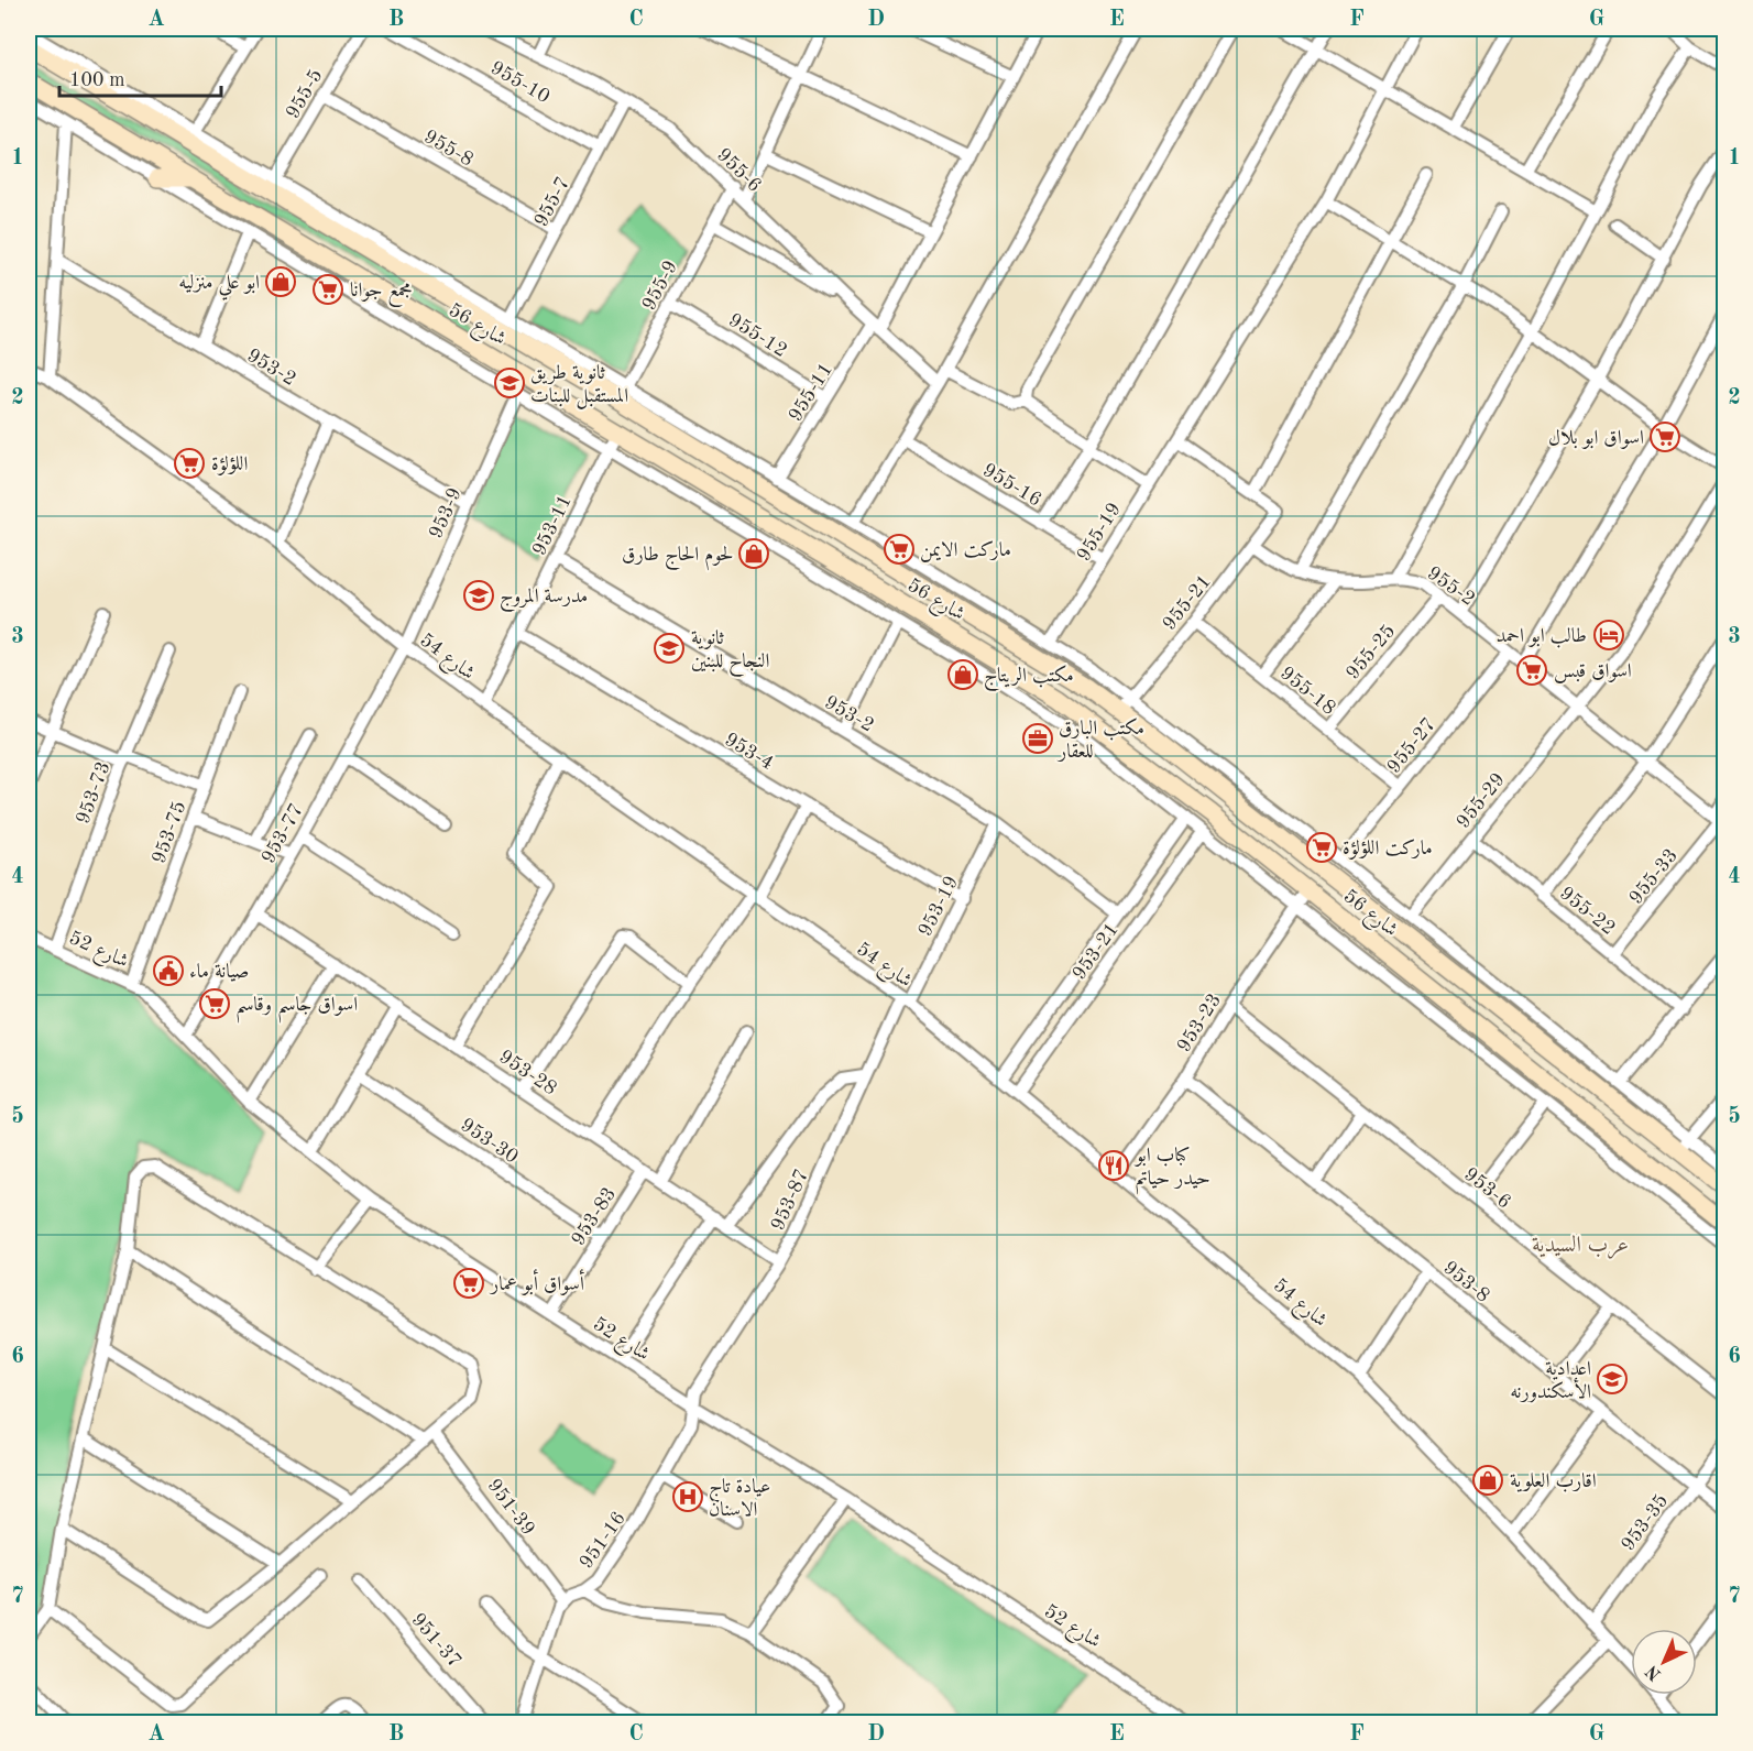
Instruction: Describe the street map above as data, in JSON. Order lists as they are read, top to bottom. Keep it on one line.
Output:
{"streets":{"street":["955-10","955-5","955-8","955-6","955-7","955-9","شارع 56","955-12","953-2","955-11","955-16","953-9","953-11","955-19","955-2","955-21","955-25","شارع 54","955-18","955-27","953-4","953-73","955-29","953-75","953-77","955-33","953-19","955-22","شارع 52","953-21","953-23","953-28","953-30","953-6","953-87","953-83","953-8","951-39","953-35","951-16","951-37"]},"crossings":[["955-10","955-7"],["955-5","955-8"],["955-8","955-7"],["955-6","955-7"],["955-6","955-9"],["955-6","955-11"],["955-9","شارع 56"],["955-9","955-12"],["شارع 56","953-11"],["شارع 56","955-21"],["شارع 56","953-23"],["955-12","955-11"],["953-2","953-9"],["953-2","953-11"],["953-2","953-19"],["953-2","953-21"],["955-16","955-19"],["953-9","شارع 54"],["953-9","953-77"],["953-11","شارع 54"],["953-11","953-4"],["955-2","955-21"],["955-2","955-25"],["955-2","955-27"],["955-2","955-29"],["955-2","955-33"],["955-21","955-18"],["955-25","955-18"],["شارع 54","953-77"],["شارع 54","953-19"],["شارع 54","953-21"],["شارع 54","953-23"],["شارع 54","953-87"],["شارع 54","953-35"],["955-18","955-27"],["953-4","953-19"],["953-73","شارع 52"],["955-29","955-22"],["953-75","شارع 52"],["953-77","شارع 52"],["953-77","953-28"],["955-33","955-22"],["953-19","953-87"],["شارع 52","953-87"],["شارع 52","953-83"],["شارع 52","951-16"],["953-23","953-6"],["953-23","953-8"],["953-28","953-87"],["953-28","953-83"],["953-30","953-83"],["953-87","951-16"],["953-8","953-35"],["951-39","951-16"]],"districts":["عرب السيدية"],"places":{"shop":["ابو علي منزليه","لحوم الحاج طارق","مكتب الريتاج","اقارب العلوية"],"supermarket":["مجمع جوانا","اسواق ابو بلال","اللؤلؤة","ماركت الايمن","اسواق قبس","ماركت اللؤلؤة","اسواق جاسم وقاسم","أسواق أبو عمار"],"school or university":["ثانوية طريق المستقبل للبنات","مدرسة المروج","ثانوية النجاح للبنين","اعدادية الأسكندورنه"],"hotel":["طالب ابو احمد"],"office":["مكتب البارق للعقار"],"public building":["صيانة ماء"],"restaurant":["كباب ابو حيدر حياتم"],"hospital":["عيادة تاج الاسنان"]},"scale_bar":"100 m","north":"bottom left","grid":{"columns":["A","B","C","D","E","F","G"],"rows":["1","2","3","4","5","6","7"]}}
